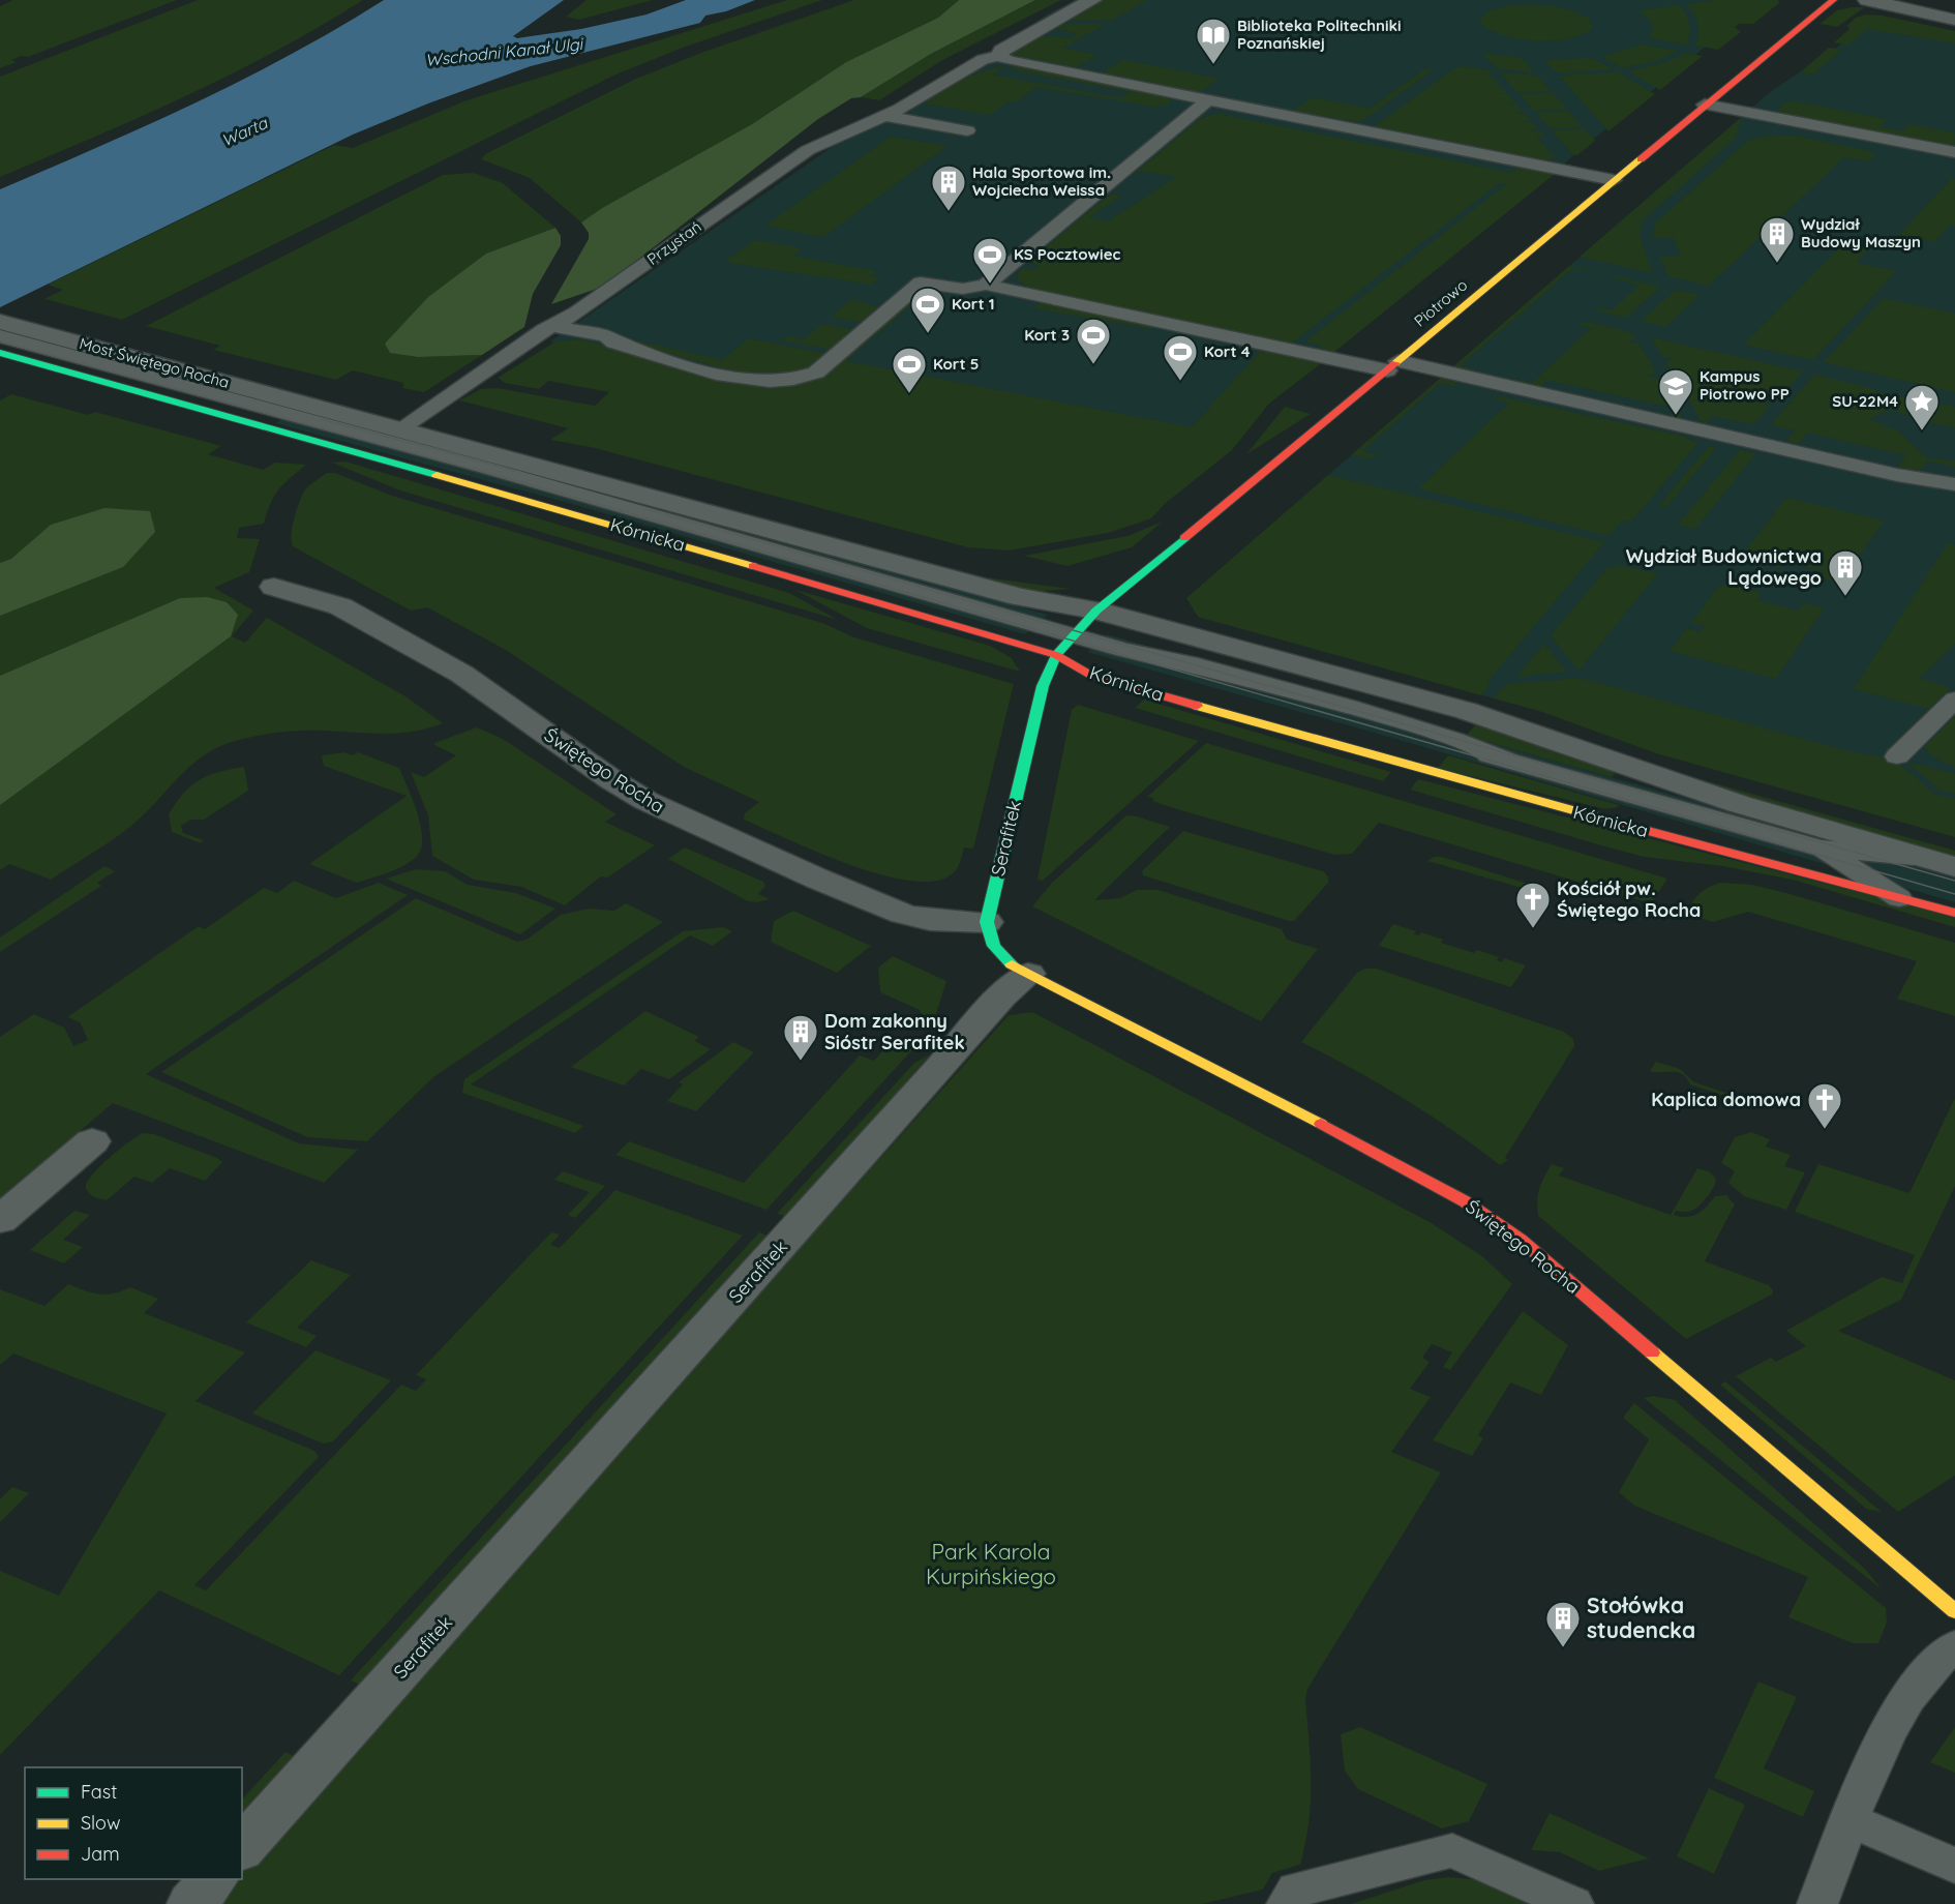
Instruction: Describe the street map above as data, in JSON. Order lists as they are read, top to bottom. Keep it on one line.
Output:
{"streets":{"street":["Piotrowo","Most Świętego Rocha","Kórnicka","Świętego Rocha","Serafitek"],"lane":["Przystań"]},"crossings":[["Przystań","Kórnicka"],["Piotrowo","Kórnicka"],["Piotrowo","Serafitek"],["Most Świętego Rocha","Kórnicka"],["Kórnicka","Serafitek"],["Świętego Rocha","Serafitek"]],"water":["Wschodni Kanał Ulgi","Warta"],"parks":["Park Karola Kurpińskiego"],"places":{"library":["Biblioteka Politechniki Poznańskiej"],"building":["Hala Sportowa im. Wojciecha Weissa","Wydział Budowy Maszyn","Wydział Budownictwa Lądowego","Dom zakonny Sióstr Serafitek","Stołówka studencka"],"sports":["KS Pocztowiec","Kort 1","Kort 3","Kort 4","Kort 5"],"school or university":["Kampus Piotrowo PP"],"place":["SU-22M4"],"church":["Kościół pw. Świętego Rocha","Kaplica domowa"]},"legend":["Fast","Slow","Jam"]}
